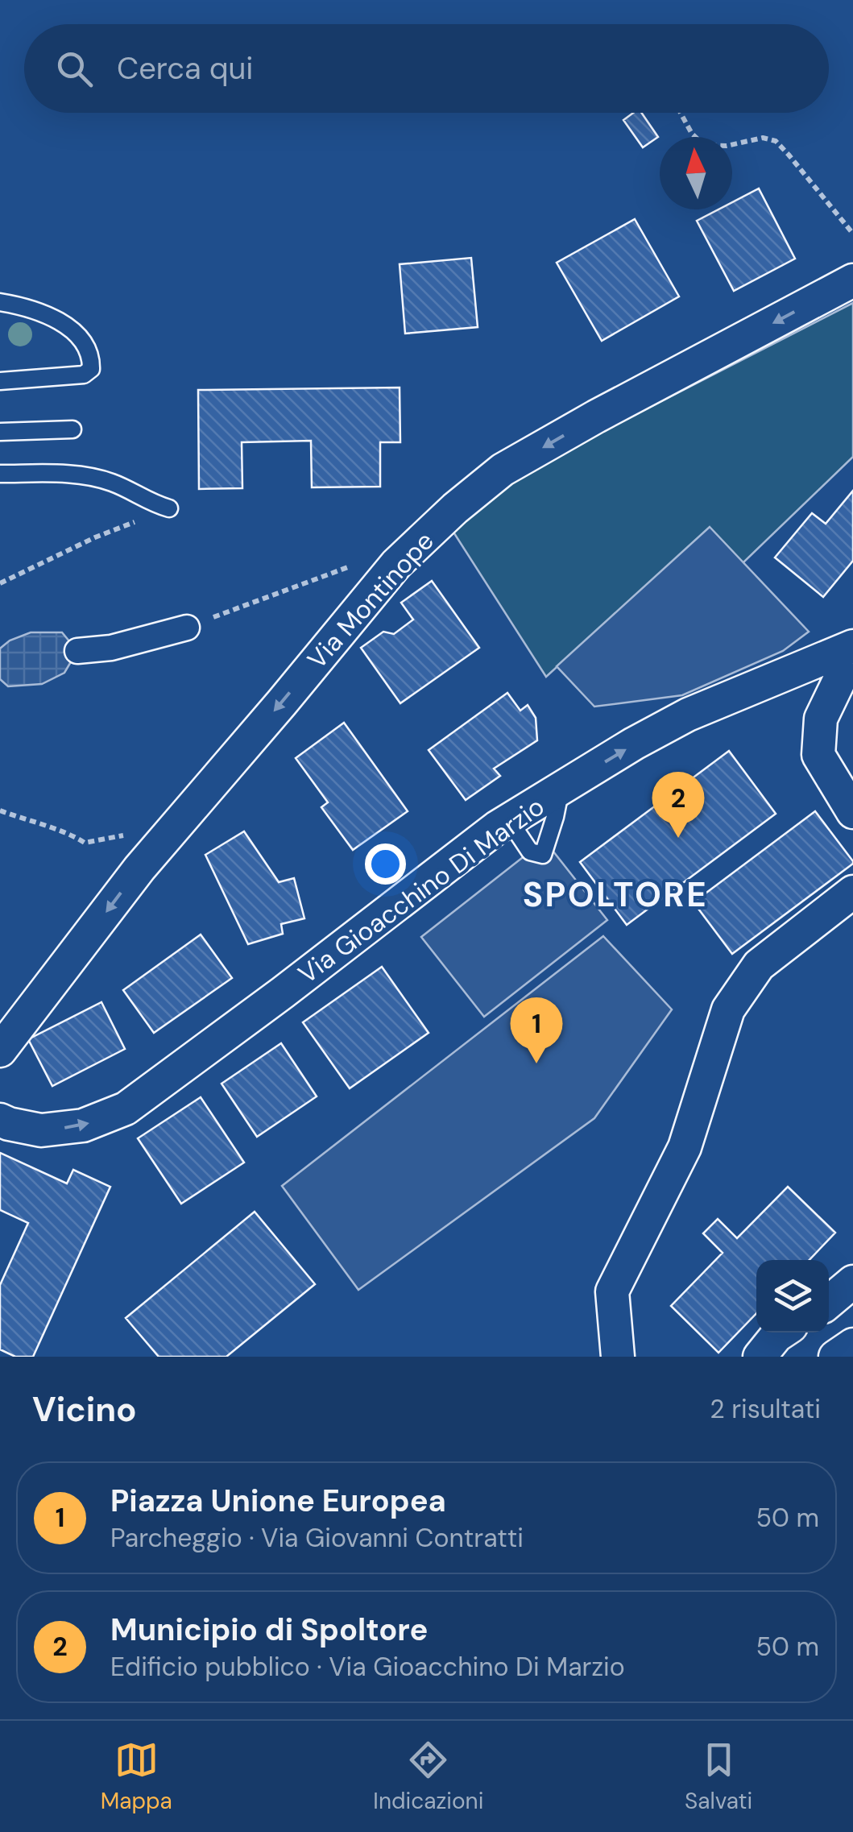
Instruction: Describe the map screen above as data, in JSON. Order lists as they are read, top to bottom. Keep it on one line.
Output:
{"streets":{"street":["Via Montinope","Via Gioacchino Di Marzio"]},"one_way":["Via Montinope","Via Gioacchino Di Marzio"],"districts":["SPOLTORE"],"north":"top","page":{"search":"Cerca qui","pins":["2","1"],"heading":["Vicino","2 risultati"],"list":[{"mark":"1","name":"Piazza Unione Europea","note":"Parcheggio · Via Giovanni Contratti","value":"50 m"},{"mark":"2","name":"Municipio di Spoltore","note":"Edificio pubblico · Via Gioacchino Di Marzio","value":"50 m"}],"nav":["Mappa","Indicazioni","Salvati"]}}
